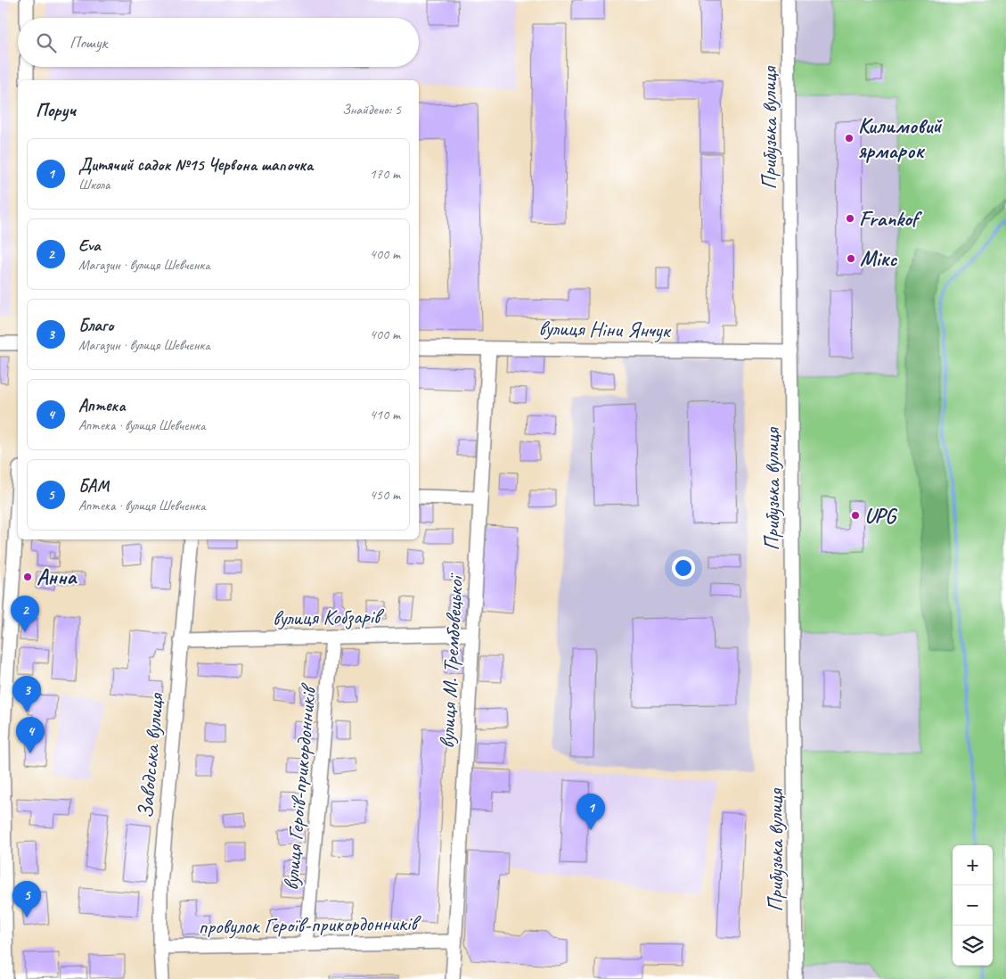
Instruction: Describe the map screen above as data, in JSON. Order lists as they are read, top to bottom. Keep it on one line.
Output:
{"streets":{"street":["Прибузька вулиця","вулиця Ніни Янчук","вулиця Кобзарів","вулиця М. Трембовецької","Заводська вулиця","вулиця Героїв-прикордонників","провулок Героїв-прикордонників"]},"crossings":[["Прибузька вулиця","вулиця Ніни Янчук"],["вулиця Ніни Янчук","вулиця М. Трембовецької"],["вулиця Кобзарів","вулиця М. Трембовецької"],["вулиця Кобзарів","Заводська вулиця"],["вулиця Кобзарів","вулиця Героїв-прикордонників"],["вулиця М. Трембовецької","провулок Героїв-прикордонників"],["Заводська вулиця","провулок Героїв-прикордонників"],["вулиця Героїв-прикордонників","провулок Героїв-прикордонників"]],"places":["Килимовий ярмарок","Frankof","Мікс","UPG","Анна"],"page":{"search":"Пошук","heading":["Поруч","Знайдено: 5"],"list":[{"mark":"1","name":"Дитячий садок №15 Червона шапочка","note":"Школа","value":"170 m"},{"mark":"2","name":"Eva","note":"Магазин · вулиця Шевченка","value":"400 m"},{"mark":"3","name":"Благо","note":"Магазин · вулиця Шевченка","value":"400 m"},{"mark":"4","name":"Аптека","note":"Аптека · вулиця Шевченка","value":"410 m"},{"mark":"5","name":"БАМ","note":"Аптека · вулиця Шевченка","value":"450 m"}],"pins":["2","3","4","1","5"],"map_buttons":["+","−"]}}
